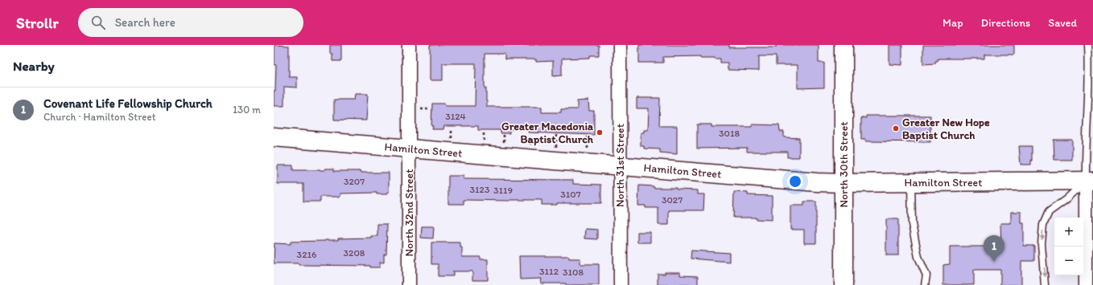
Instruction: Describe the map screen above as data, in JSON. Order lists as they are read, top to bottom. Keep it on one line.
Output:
{"streets":{"main road":["Hamilton Street","North 30th Street"],"street":["North 31st Street","North 32nd Street"]},"crossings":[["Hamilton Street","North 30th Street"],["Hamilton Street","North 31st Street"],["Hamilton Street","North 32nd Street"]],"places":["Greater New Hope Baptist Church","Greater Macedonia Baptist Church"],"house_numbers":["3124","3018","3207","3123","3119","3107","3027","3208","3216","3112","3108"],"page":{"header":"Strollr","search":"Search here","nav":["Map","Directions","Saved"],"heading":"Nearby","list":[{"mark":"1","name":"Covenant Life Fellowship Church","note":"Church · Hamilton Street","value":"130 m"}],"map_buttons":["+","−"],"pins":"1"}}
